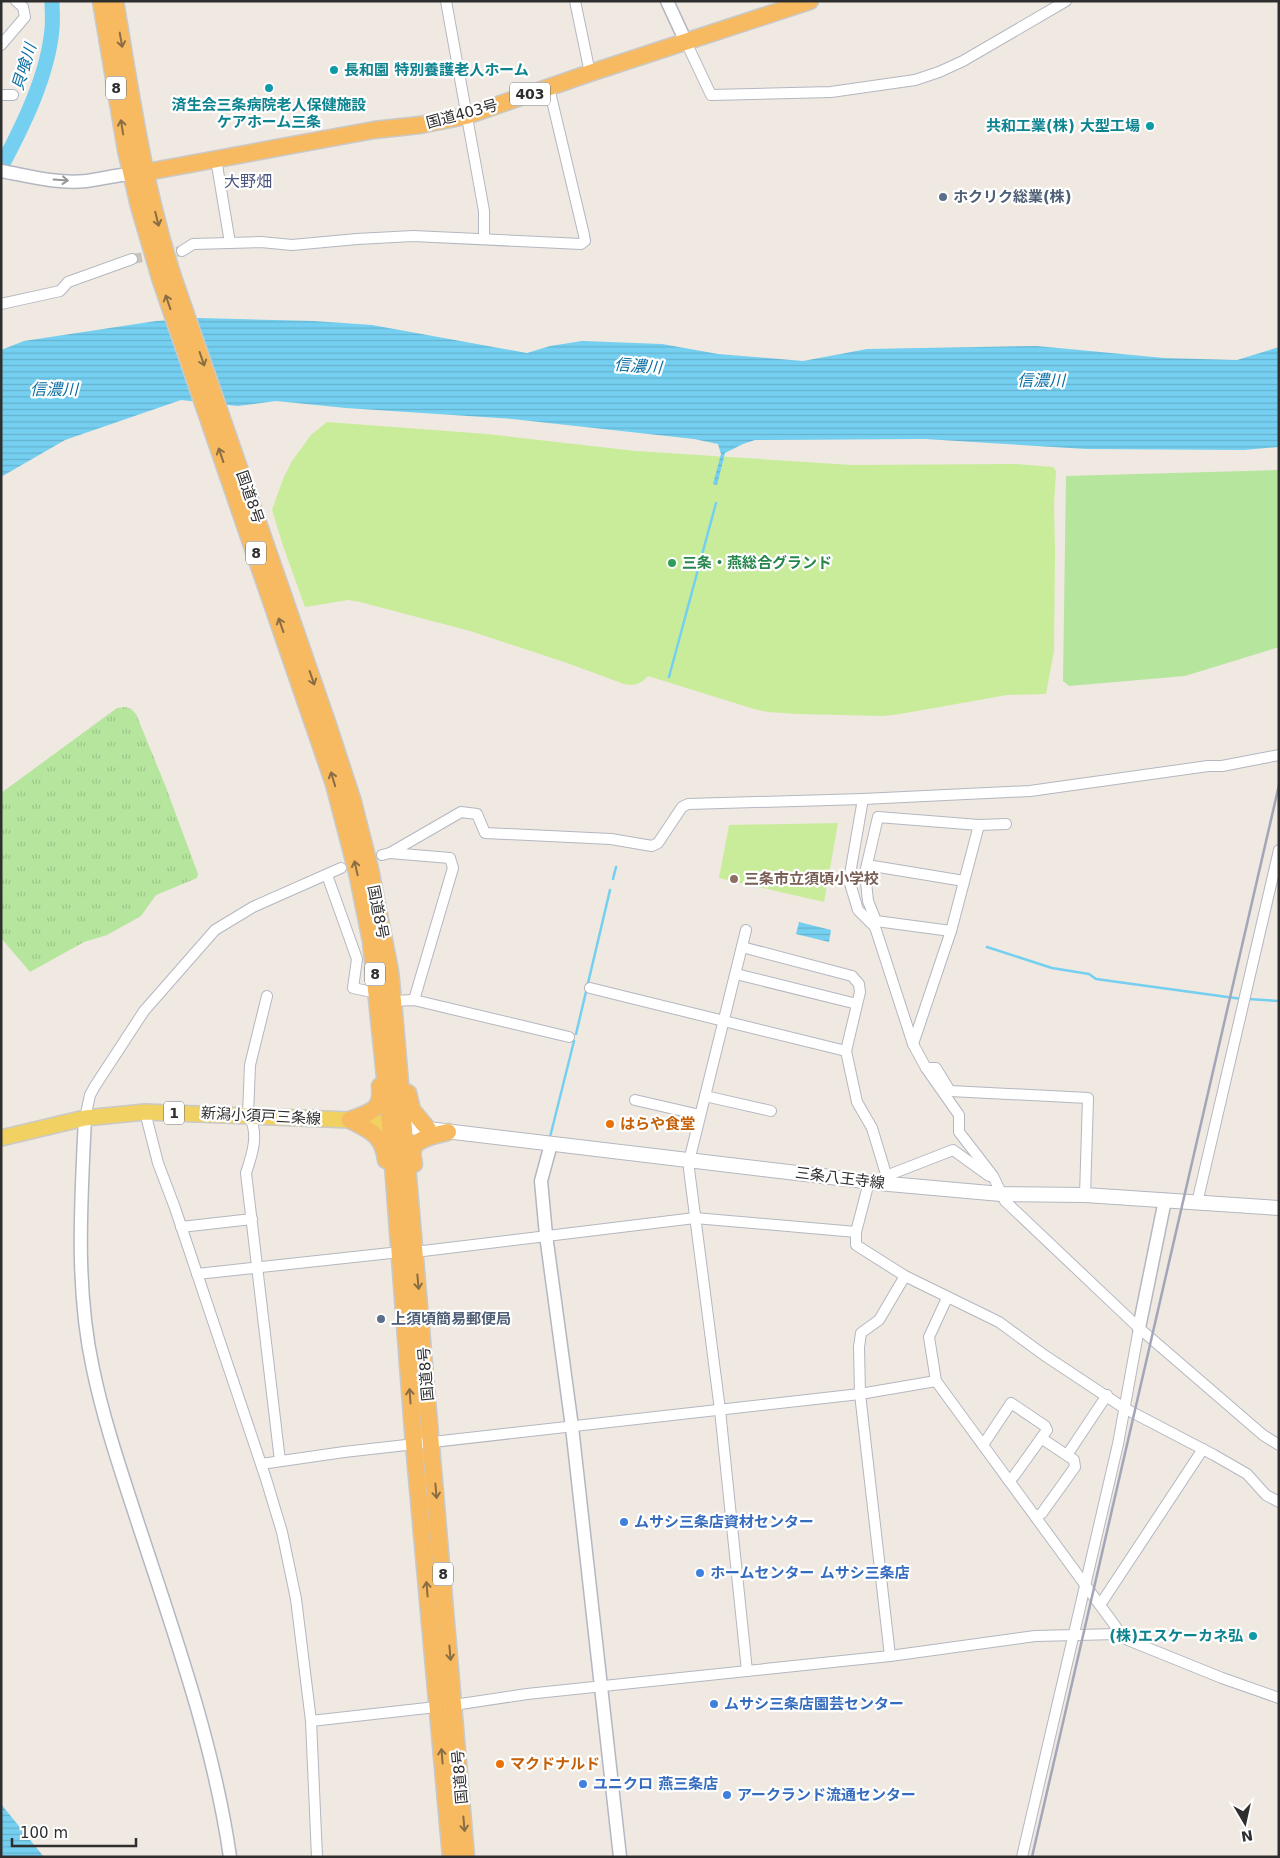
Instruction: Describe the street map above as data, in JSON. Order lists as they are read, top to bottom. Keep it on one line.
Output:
{"streets":{"highway":["8","403","国道403号","国道8号"],"main road":["1","新潟小須戸三条線","三条八王寺線"]},"crossings":[["国道403号","国道8号"],["国道8号","新潟小須戸三条線"],["国道8号","三条八王寺線"],["新潟小須戸三条線","三条八王寺線"]],"districts":["大野畑"],"water":["貝喰川","信濃川"],"places":["長和園 特別養護老人ホーム","済生会三条病院老人保健施設 ケアホーム三条","共和工業(株) 大型工場","ホクリク総業(株)","三条・燕総合グランド","三条市立須頃小学校","はらや食堂","上須頃簡易郵便局","ムサシ三条店資材センター","ホームセンター ムサシ三条店","(株)エスケーカネ弘","ムサシ三条店園芸センター","マクドナルド","ユニクロ 燕三条店","アークランド流通センター"],"scale_bar":"100 m","north":"bottom"}
